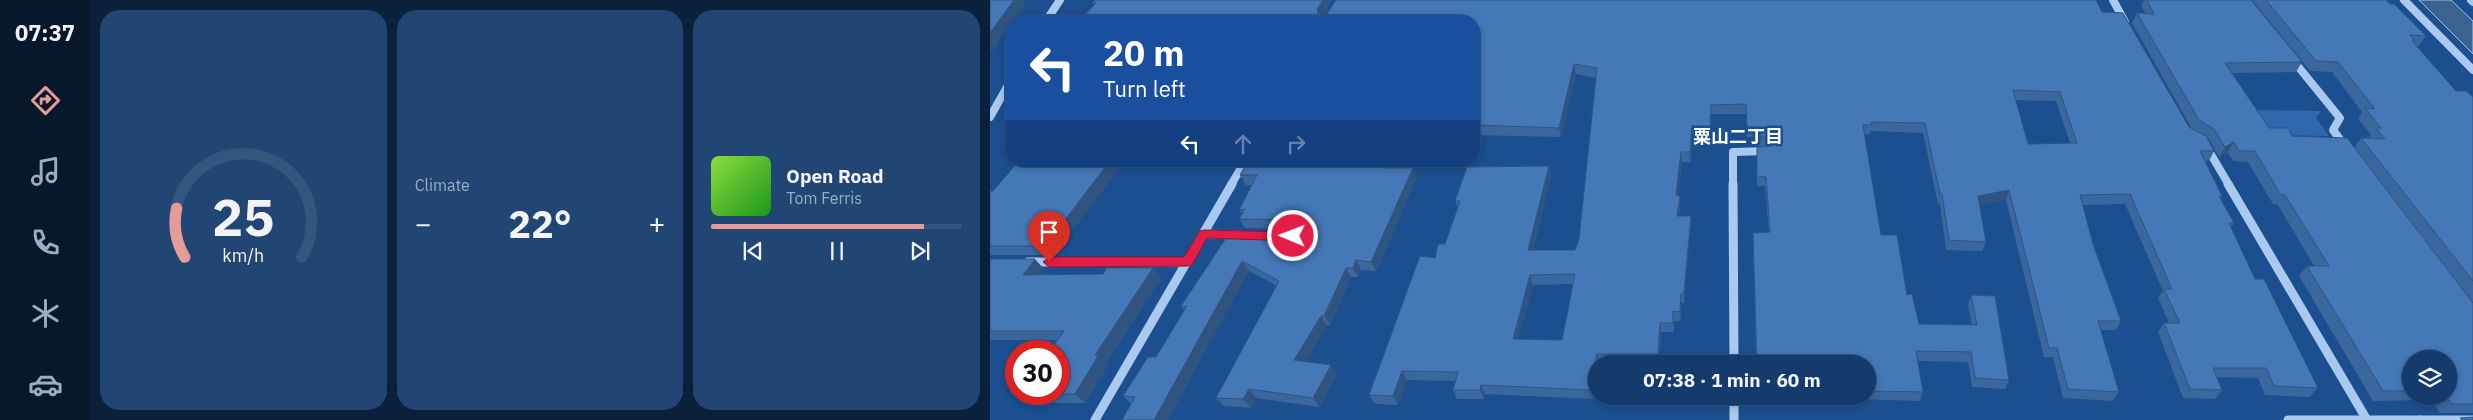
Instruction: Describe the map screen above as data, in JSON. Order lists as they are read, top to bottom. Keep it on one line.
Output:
{"districts":["粟山二丁目"],"page":{"tabs":"07:37","tile":"Climate","turn":["20 m","Turn left"],"song":["Open Road","Tom Ferris"],"heat":["−","22°","+"],"limit":"30","trip":"07:38 · 1 min · 60 m","gauge":["25","km/h"]}}
